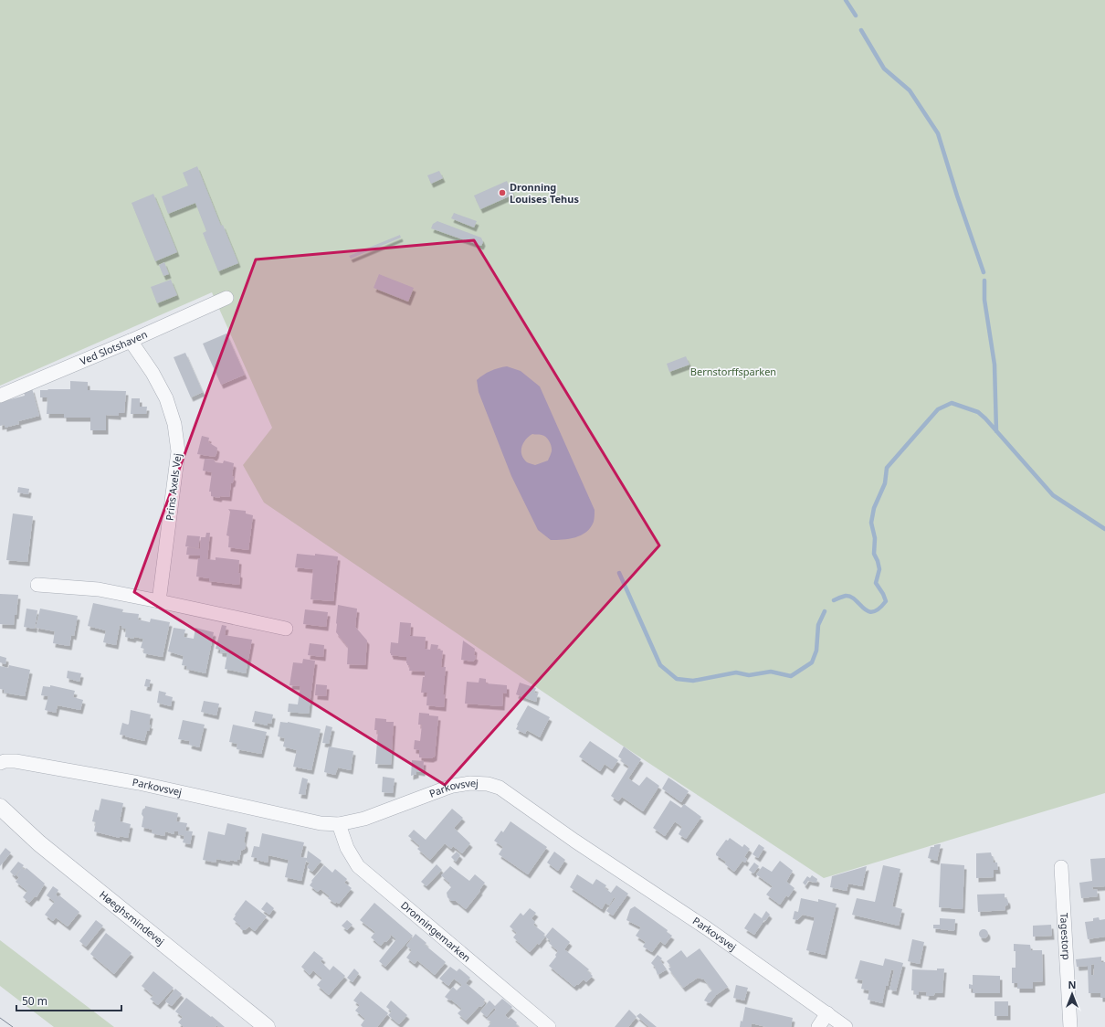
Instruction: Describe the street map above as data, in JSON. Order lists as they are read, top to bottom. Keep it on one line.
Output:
{"streets":{"street":["Ved Slotshaven","Prins Axels Vej","Parkovsvej","Høeghsmindevej","Dronningemarken","Tagestorp"]},"crossings":[["Ved Slotshaven","Prins Axels Vej"],["Parkovsvej","Dronningemarken"]],"parks":["Bernstorffsparken"],"places":["Dronning Louises Tehus"],"scale_bar":"50 m","north":"top"}
